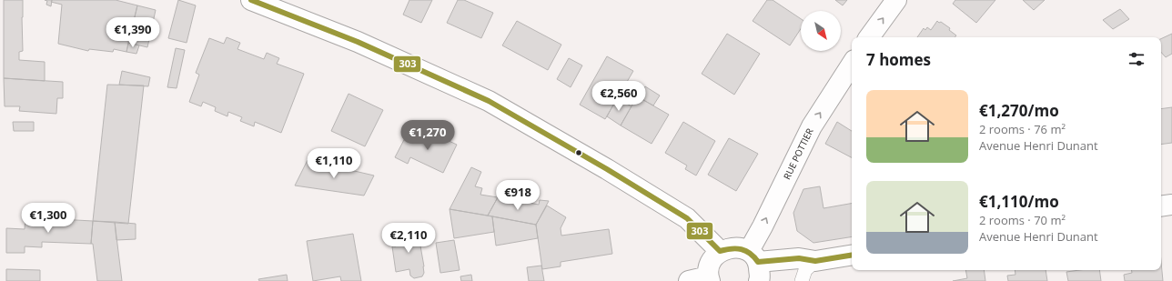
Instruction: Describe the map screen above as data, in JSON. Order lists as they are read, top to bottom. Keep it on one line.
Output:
{"streets":{"street":["RUE POTTIER"]},"one_way":["RUE POTTIER"],"lines":["transit line 303"],"north":"bottom right","page":{"price":["€1,390","€2,560","€1,270","€1,110","€918","€1,300","€2,110"],"heading":"7 homes","list":[{"name":"€1,270/mo","note":"2 rooms · 76 m² · Avenue Henri Dunant"},{"name":"€1,110/mo","note":"2 rooms · 70 m² · Avenue Henri Dunant"}]}}
